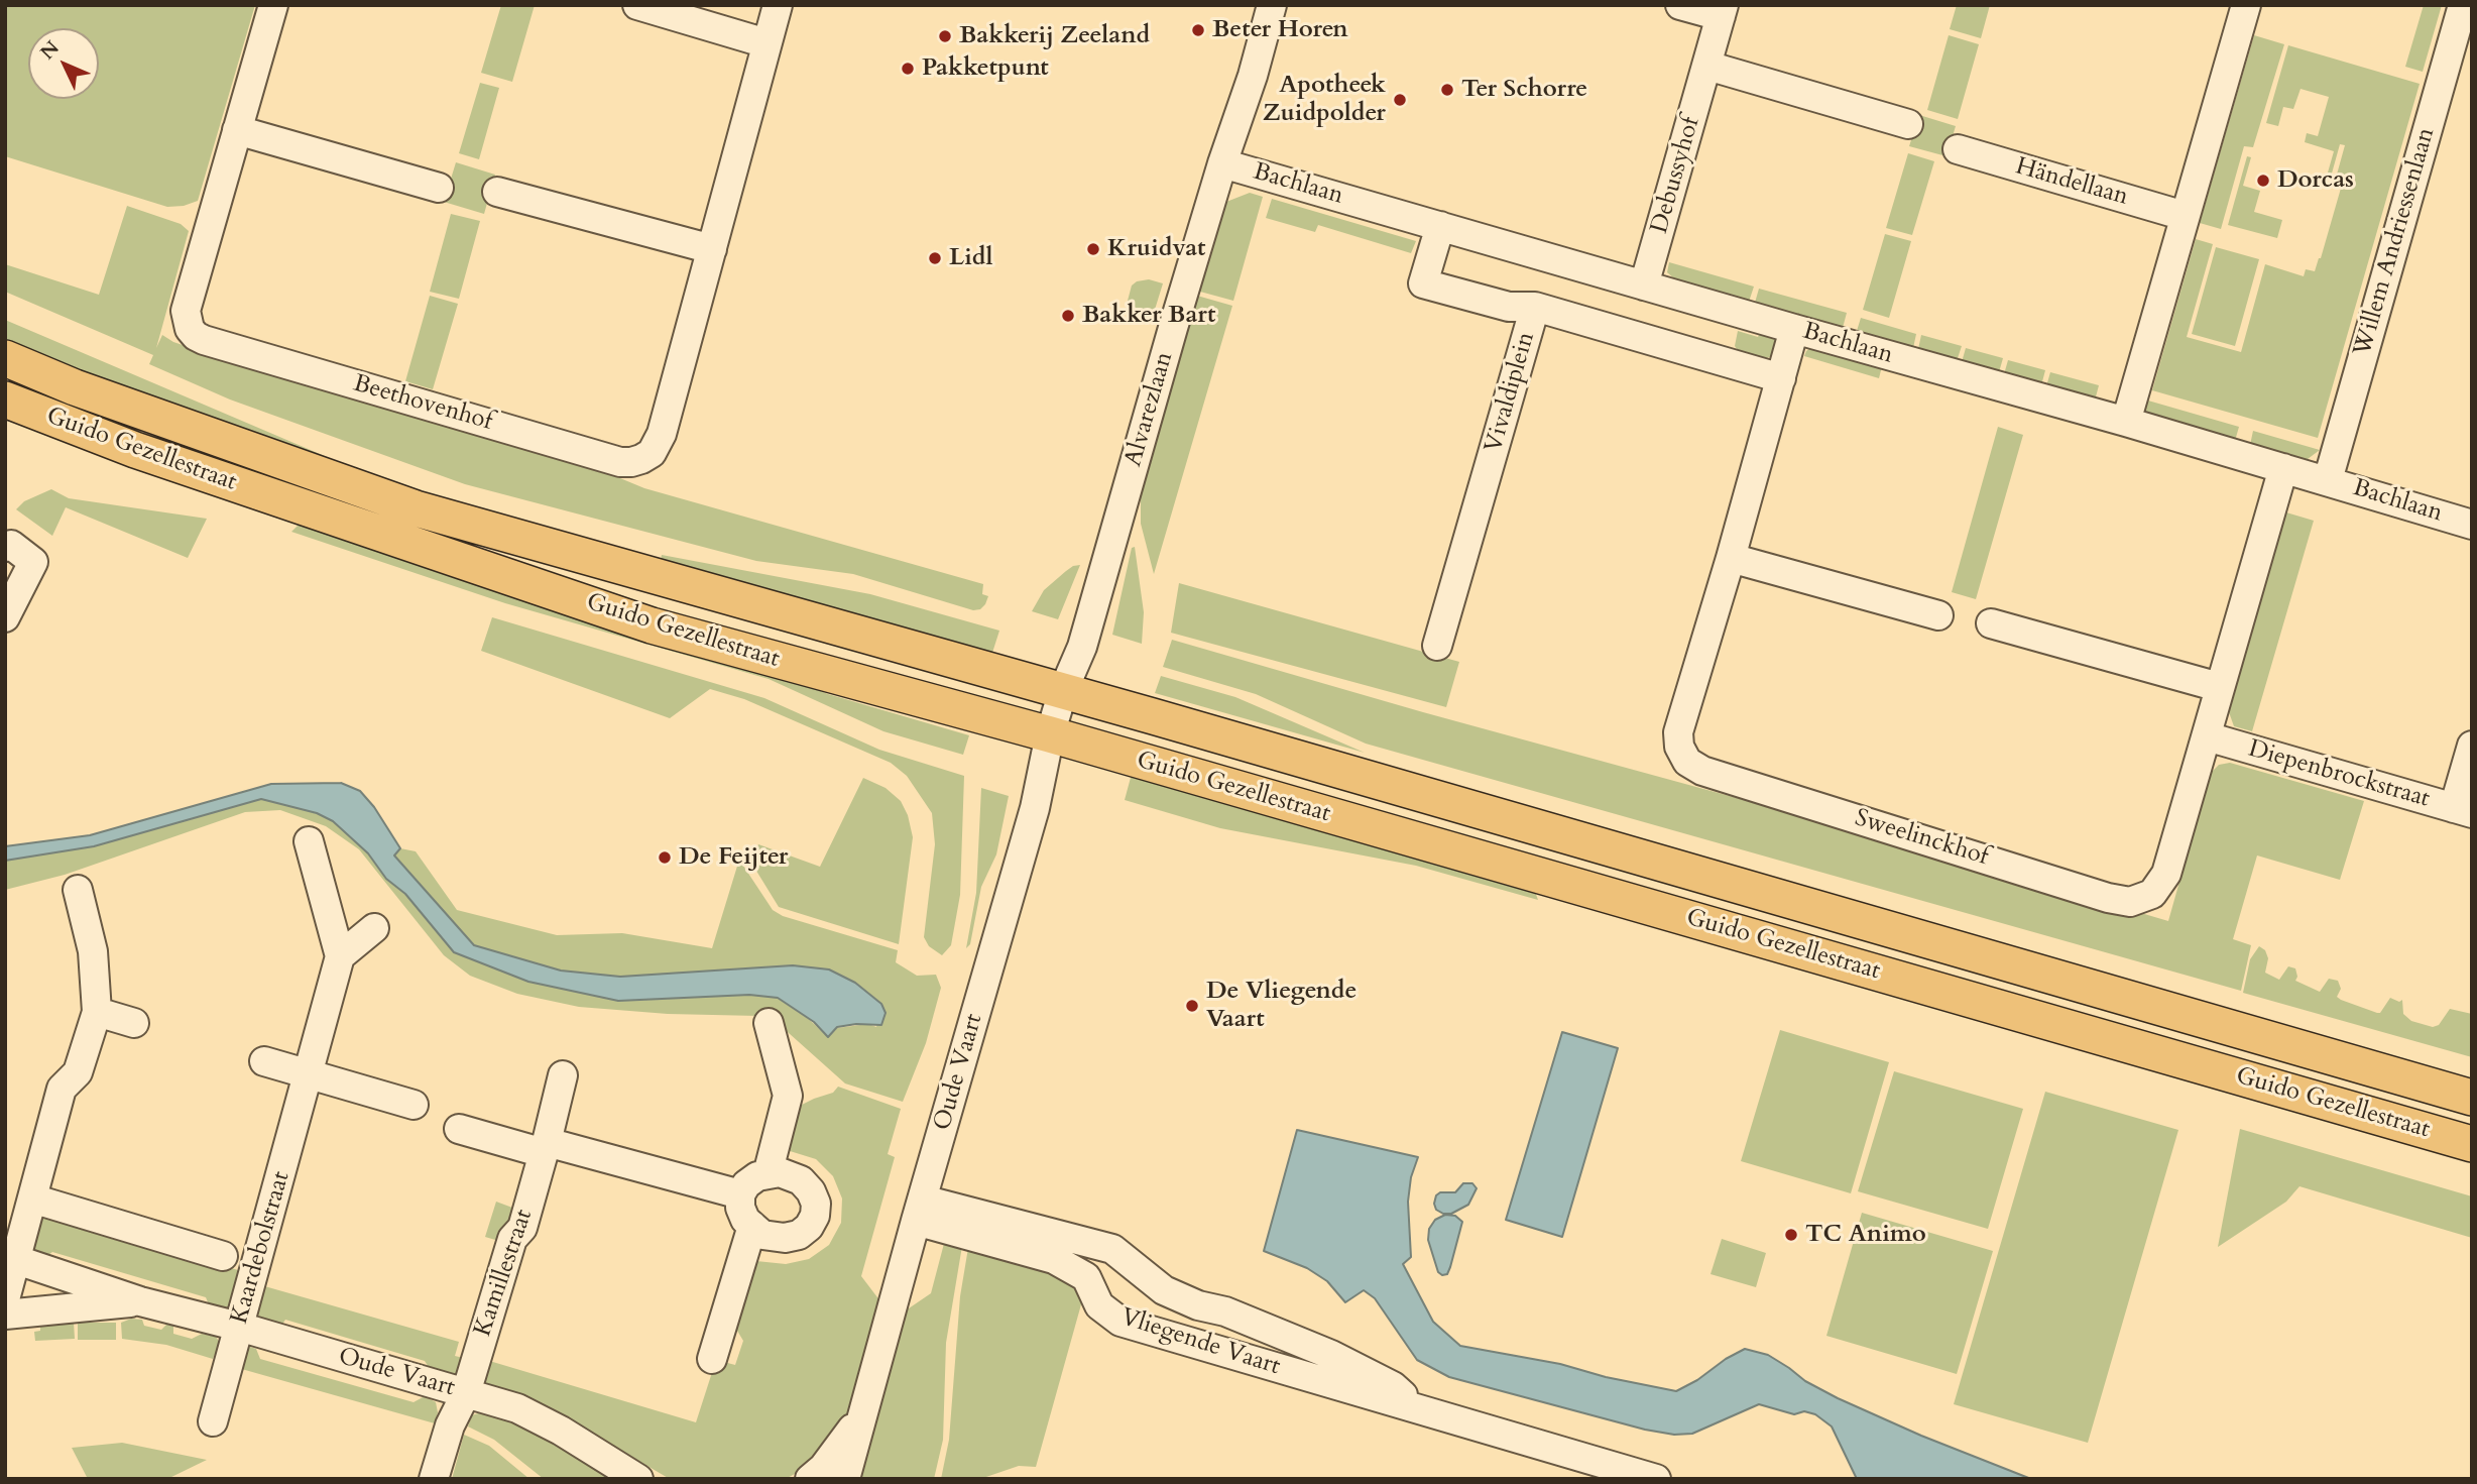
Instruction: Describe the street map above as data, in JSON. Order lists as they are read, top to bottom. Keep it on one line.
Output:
{"streets":{"main road":["Guido Gezellestraat"],"street":["Debussyhof","Händellaan","Bachlaan","Willem Andriessenlaan","Vivaldiplein","Beethovenhof","Alvarezlaan","Diepenbrockstraat","Sweelinckhof","Oude Vaart","Kaardebolstraat","Kamillestraat","Vliegende Vaart"]},"crossings":[["Debussyhof","Bachlaan"],["Bachlaan","Willem Andriessenlaan"],["Bachlaan","Vivaldiplein"],["Bachlaan","Alvarezlaan"],["Bachlaan","Sweelinckhof"],["Alvarezlaan","Guido Gezellestraat"],["Alvarezlaan","Oude Vaart"],["Guido Gezellestraat","Oude Vaart"],["Diepenbrockstraat","Sweelinckhof"],["Oude Vaart","Kaardebolstraat"],["Oude Vaart","Kamillestraat"],["Oude Vaart","Vliegende Vaart"]],"places":["Beter Horen","Bakkerij Zeeland","Pakketpunt","Ter Schorre","Apotheek Zuidpolder","Dorcas","Kruidvat","Lidl","Bakker Bart","De Feijter","De Vliegende Vaart","TC Animo"],"north":"top left"}
